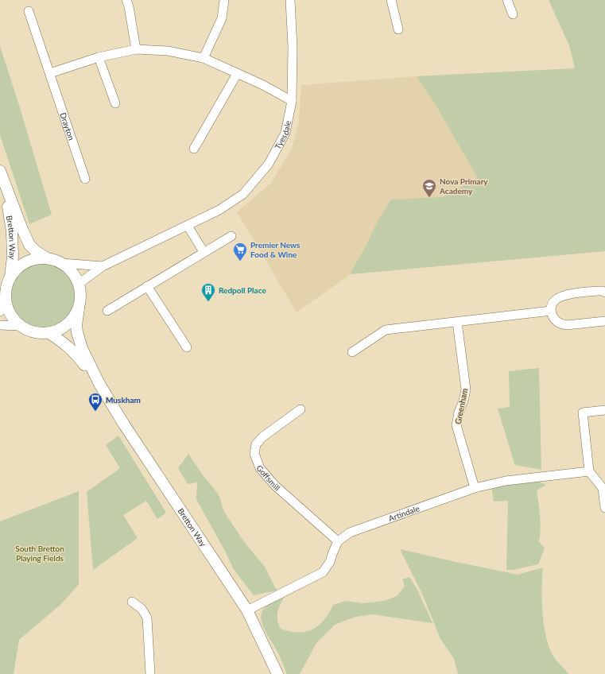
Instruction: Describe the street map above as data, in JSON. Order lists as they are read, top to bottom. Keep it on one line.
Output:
{"streets":{"street":["Drayton","Tyesdale","Bretton Way","Greenham","Goffsmill","Artindale"]},"crossings":[["Tyesdale","Bretton Way"],["Bretton Way","Artindale"],["Greenham","Artindale"],["Goffsmill","Artindale"]],"parks":["South Bretton Playing Fields"],"places":{"school or university":["Nova Primary Academy"],"supermarket":["Premier News Food & Wine"],"building":["Redpoll Place"],"bus stop":["Muskham"]}}
